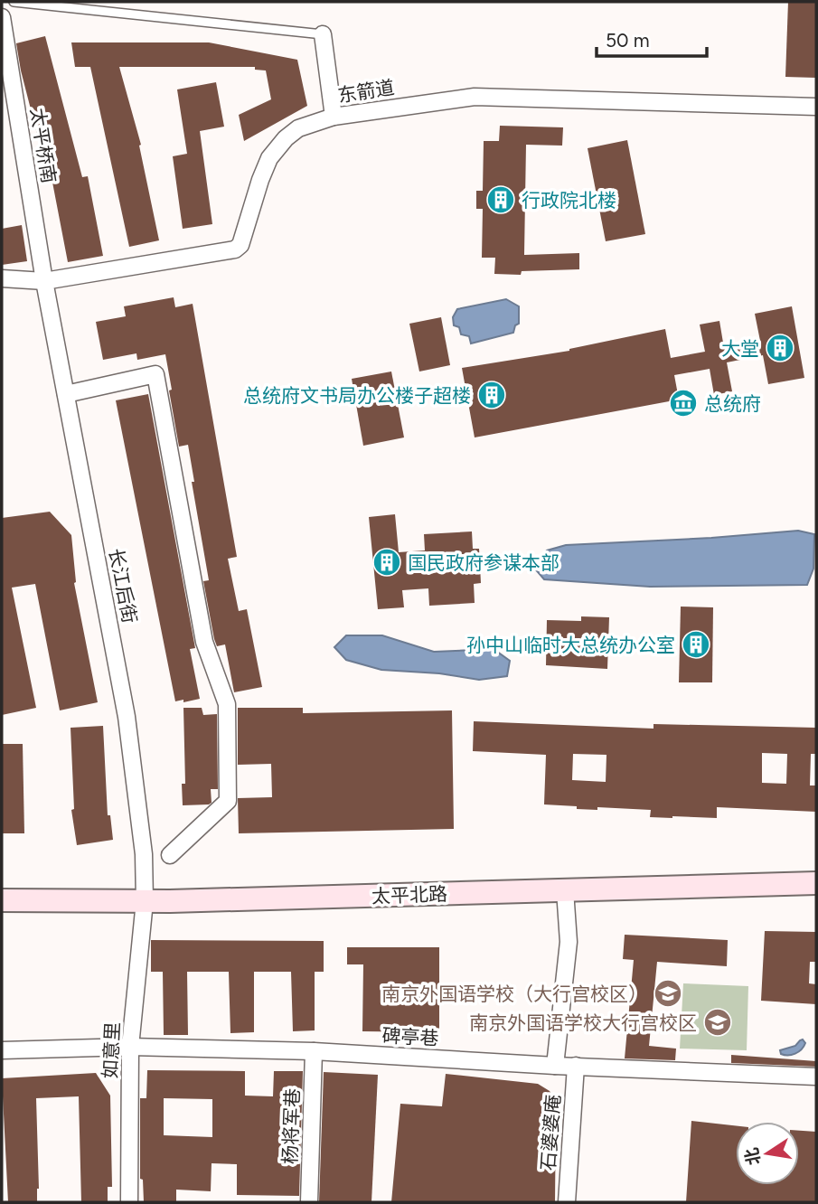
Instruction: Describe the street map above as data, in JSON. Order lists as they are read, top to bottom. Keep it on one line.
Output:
{"streets":{"main road":["太平北路"],"street":["东箭道","太平桥南","长江后街","碑亭巷","如意里","杨将军巷","石婆婆庵"]},"crossings":[["东箭道","太平桥南"],["东箭道","长江后街"],["太平桥南","长江后街"],["长江后街","太平北路"],["长江后街","如意里"],["太平北路","如意里"],["碑亭巷","如意里"],["碑亭巷","杨将军巷"],["碑亭巷","石婆婆庵"]],"places":{"building":["行政院北楼","大堂","总统府文书局办公楼子超楼","国民政府参谋本部","孙中山临时大总统办公室"],"museum":["总统府"],"school or university":["南京外国语学校（大行宫校区）","南京外国语学校大行宫校区"]},"scale_bar":"50 m","north":"left"}
